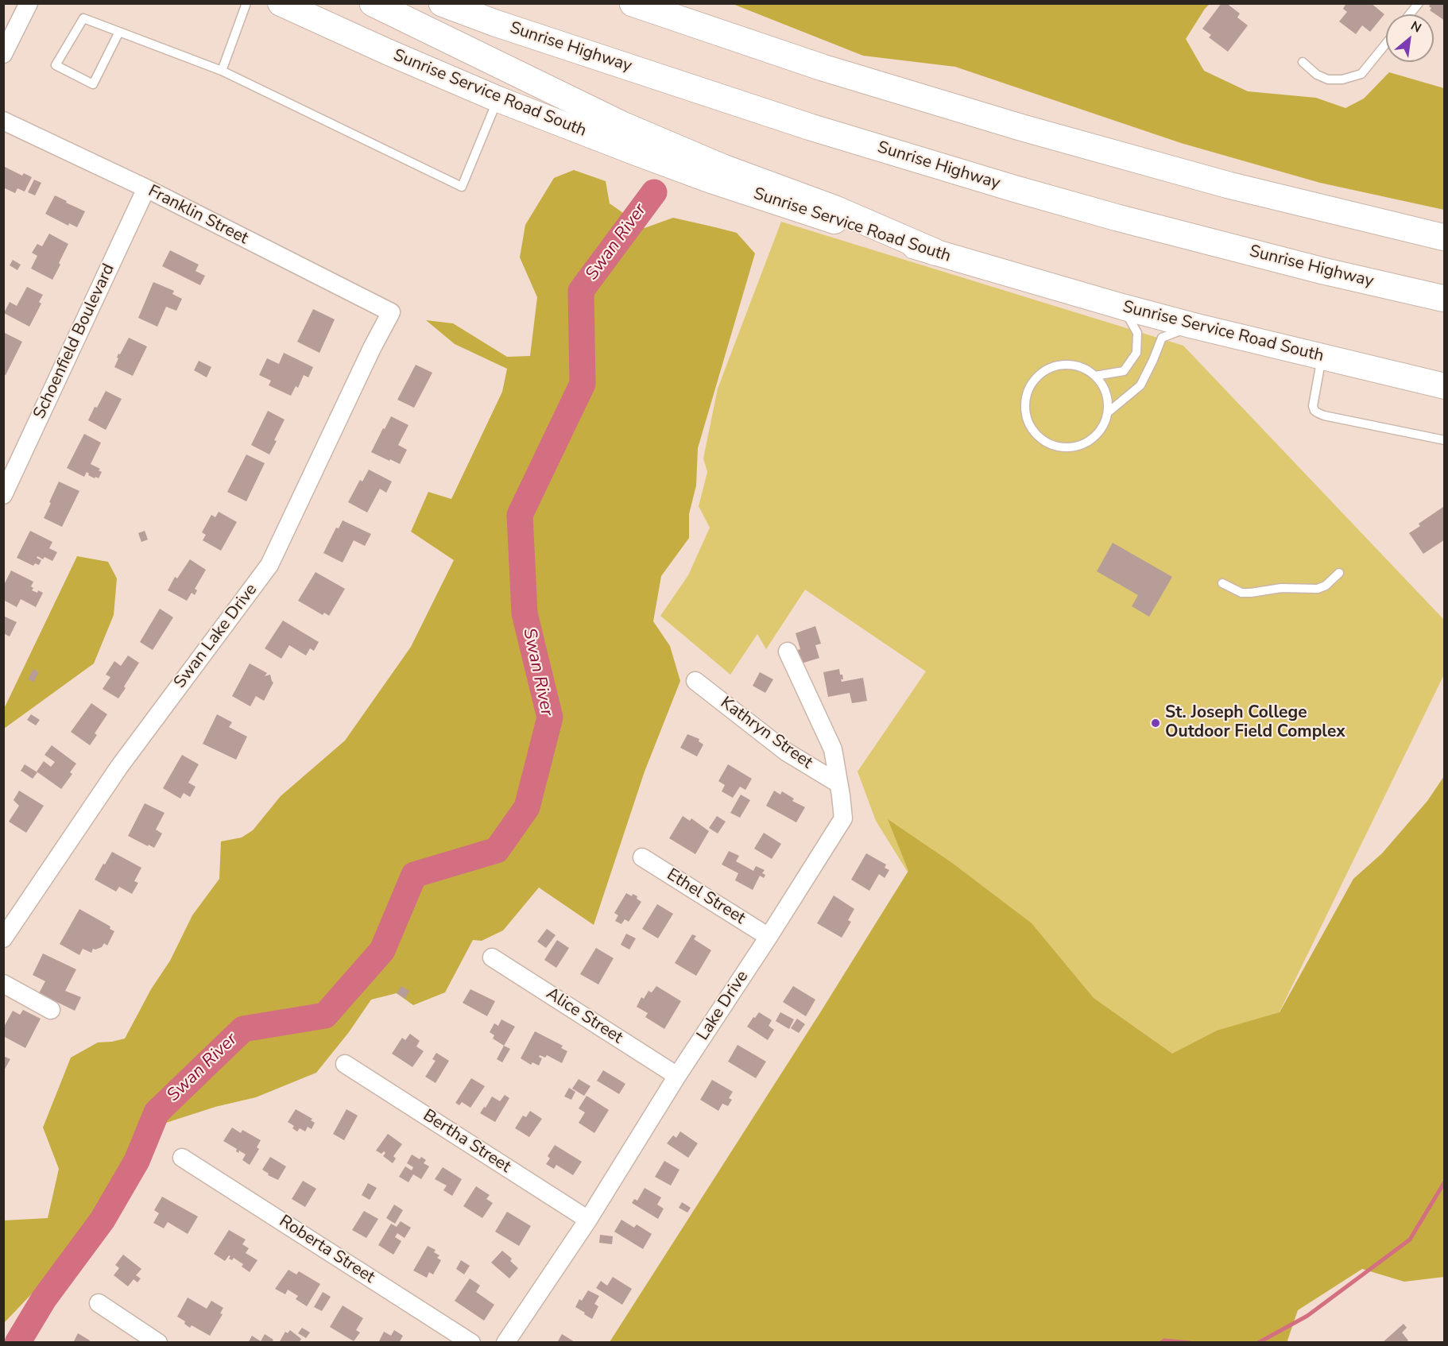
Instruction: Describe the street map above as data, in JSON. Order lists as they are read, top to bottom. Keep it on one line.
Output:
{"streets":{"highway":["Sunrise Highway"],"main road":["Sunrise Service Road South"],"street":["Franklin Street","Schoenfield Boulevard","Swan Lake Drive","Kathryn Street","Ethel Street","Lake Drive","Alice Street","Bertha Street","Roberta Street"]},"crossings":[["Franklin Street","Schoenfield Boulevard"],["Franklin Street","Swan Lake Drive"],["Kathryn Street","Lake Drive"],["Ethel Street","Lake Drive"],["Lake Drive","Alice Street"],["Lake Drive","Bertha Street"]],"water":["Swan River"],"places":["St. Joseph College Outdoor Field Complex"],"north":"top right"}
